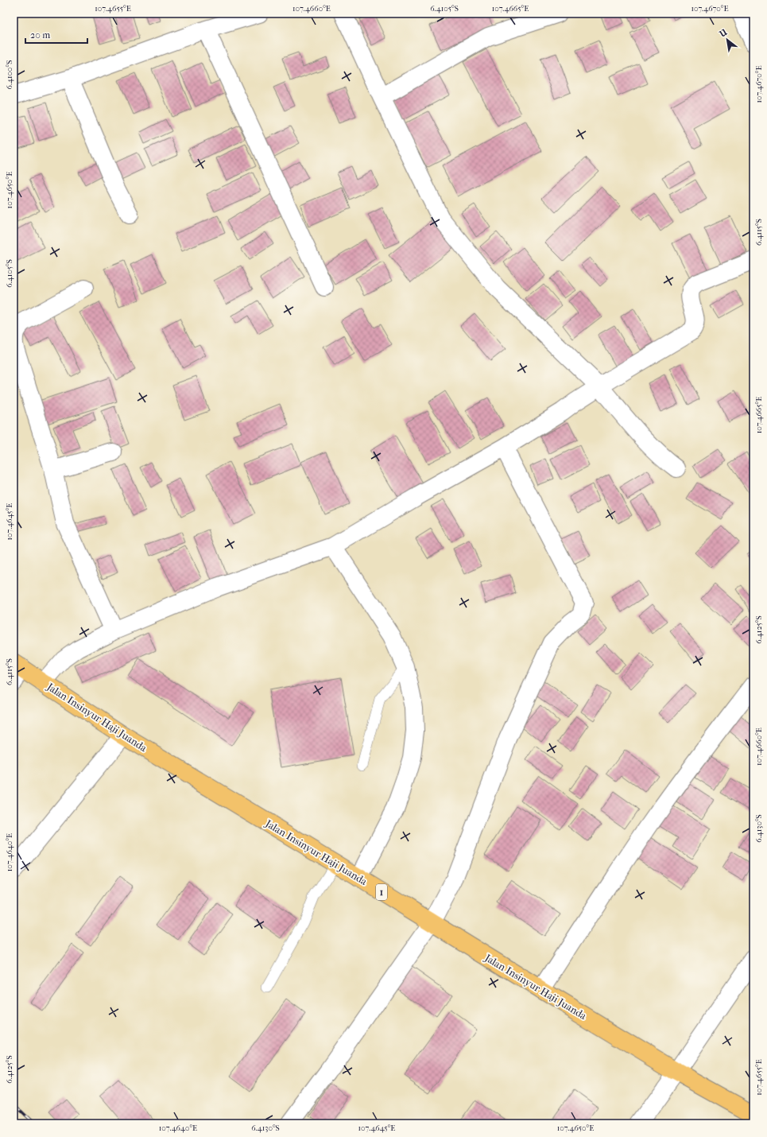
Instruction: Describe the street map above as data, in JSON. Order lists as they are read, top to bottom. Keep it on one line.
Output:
{"streets":{"highway":["Jalan Insinyur Haji Juanda","1"]},"scale_bar":"20 m","north":"top left","coordinates":["107.4655°E","107.4660°E","6.4105°S","107.4665°E","107.4670°E","6.4100°S","107.4650°E","6.4115°S","107.4645°E","6.4125°S","6.4130°S","107.4640°E"]}
